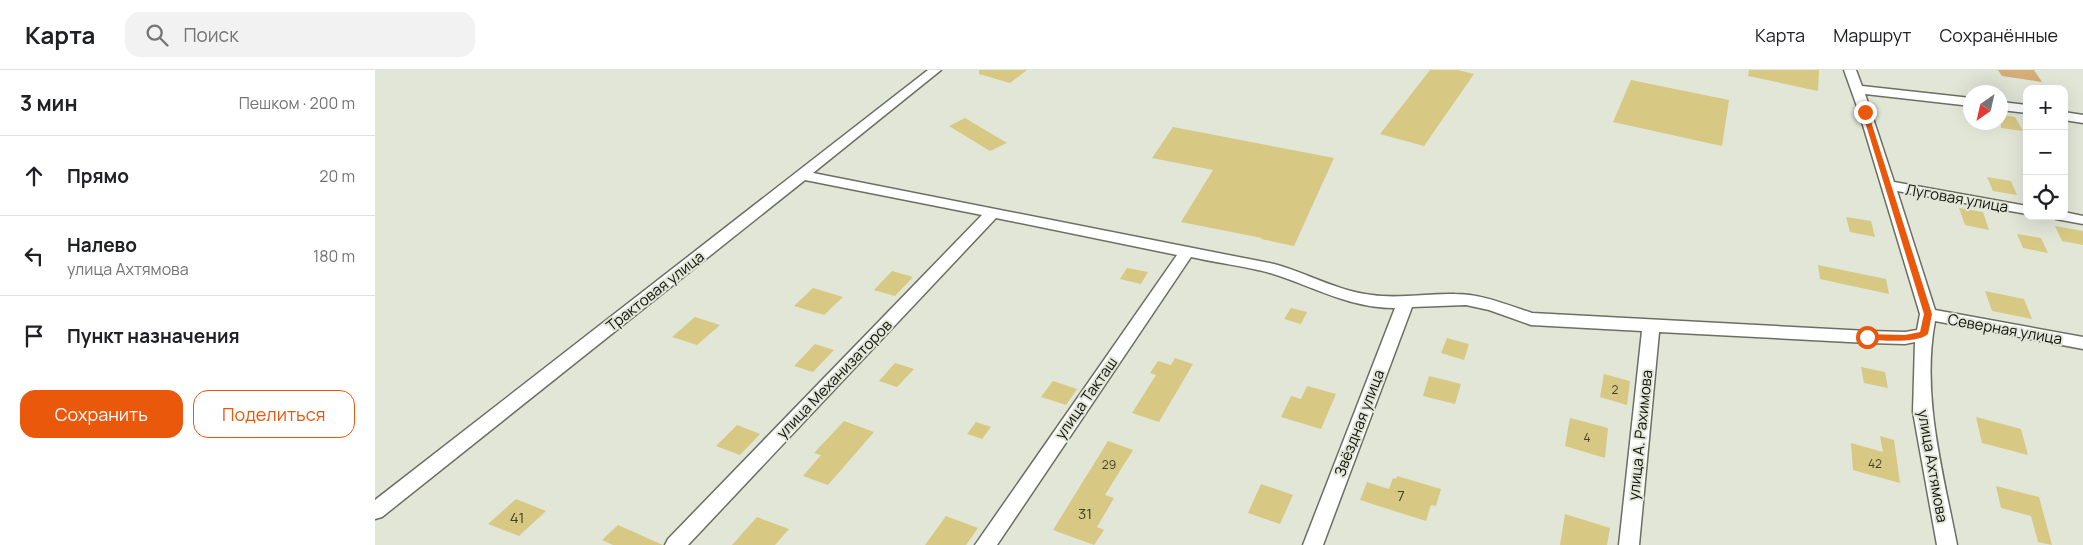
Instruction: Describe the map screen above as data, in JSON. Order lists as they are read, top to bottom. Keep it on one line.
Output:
{"streets":{"street":["Луговая улица","Трактовая улица","Северная улица","улица Механизаторов","улица Такташ","Звёздная улица","улица А. Рахимова","улица Ахтямова"]},"crossings":[["Луговая улица","улица Ахтямова"],["Северная улица","улица Ахтямова"]],"house_numbers":["2","4","42","29","7","31","41"],"north":"bottom left","page":{"header":"Карта","search":"Поиск","nav":["Карта","Маршрут","Сохранённые"],"heading":["3 мин","Пешком · 200 m"],"map_buttons":["+","−"],"list":[["Прямо","20 m"],["Налево","улица Ахтямова","180 m"],"Пункт назначения"],"buttons":["Сохранить","Поделиться"]}}
